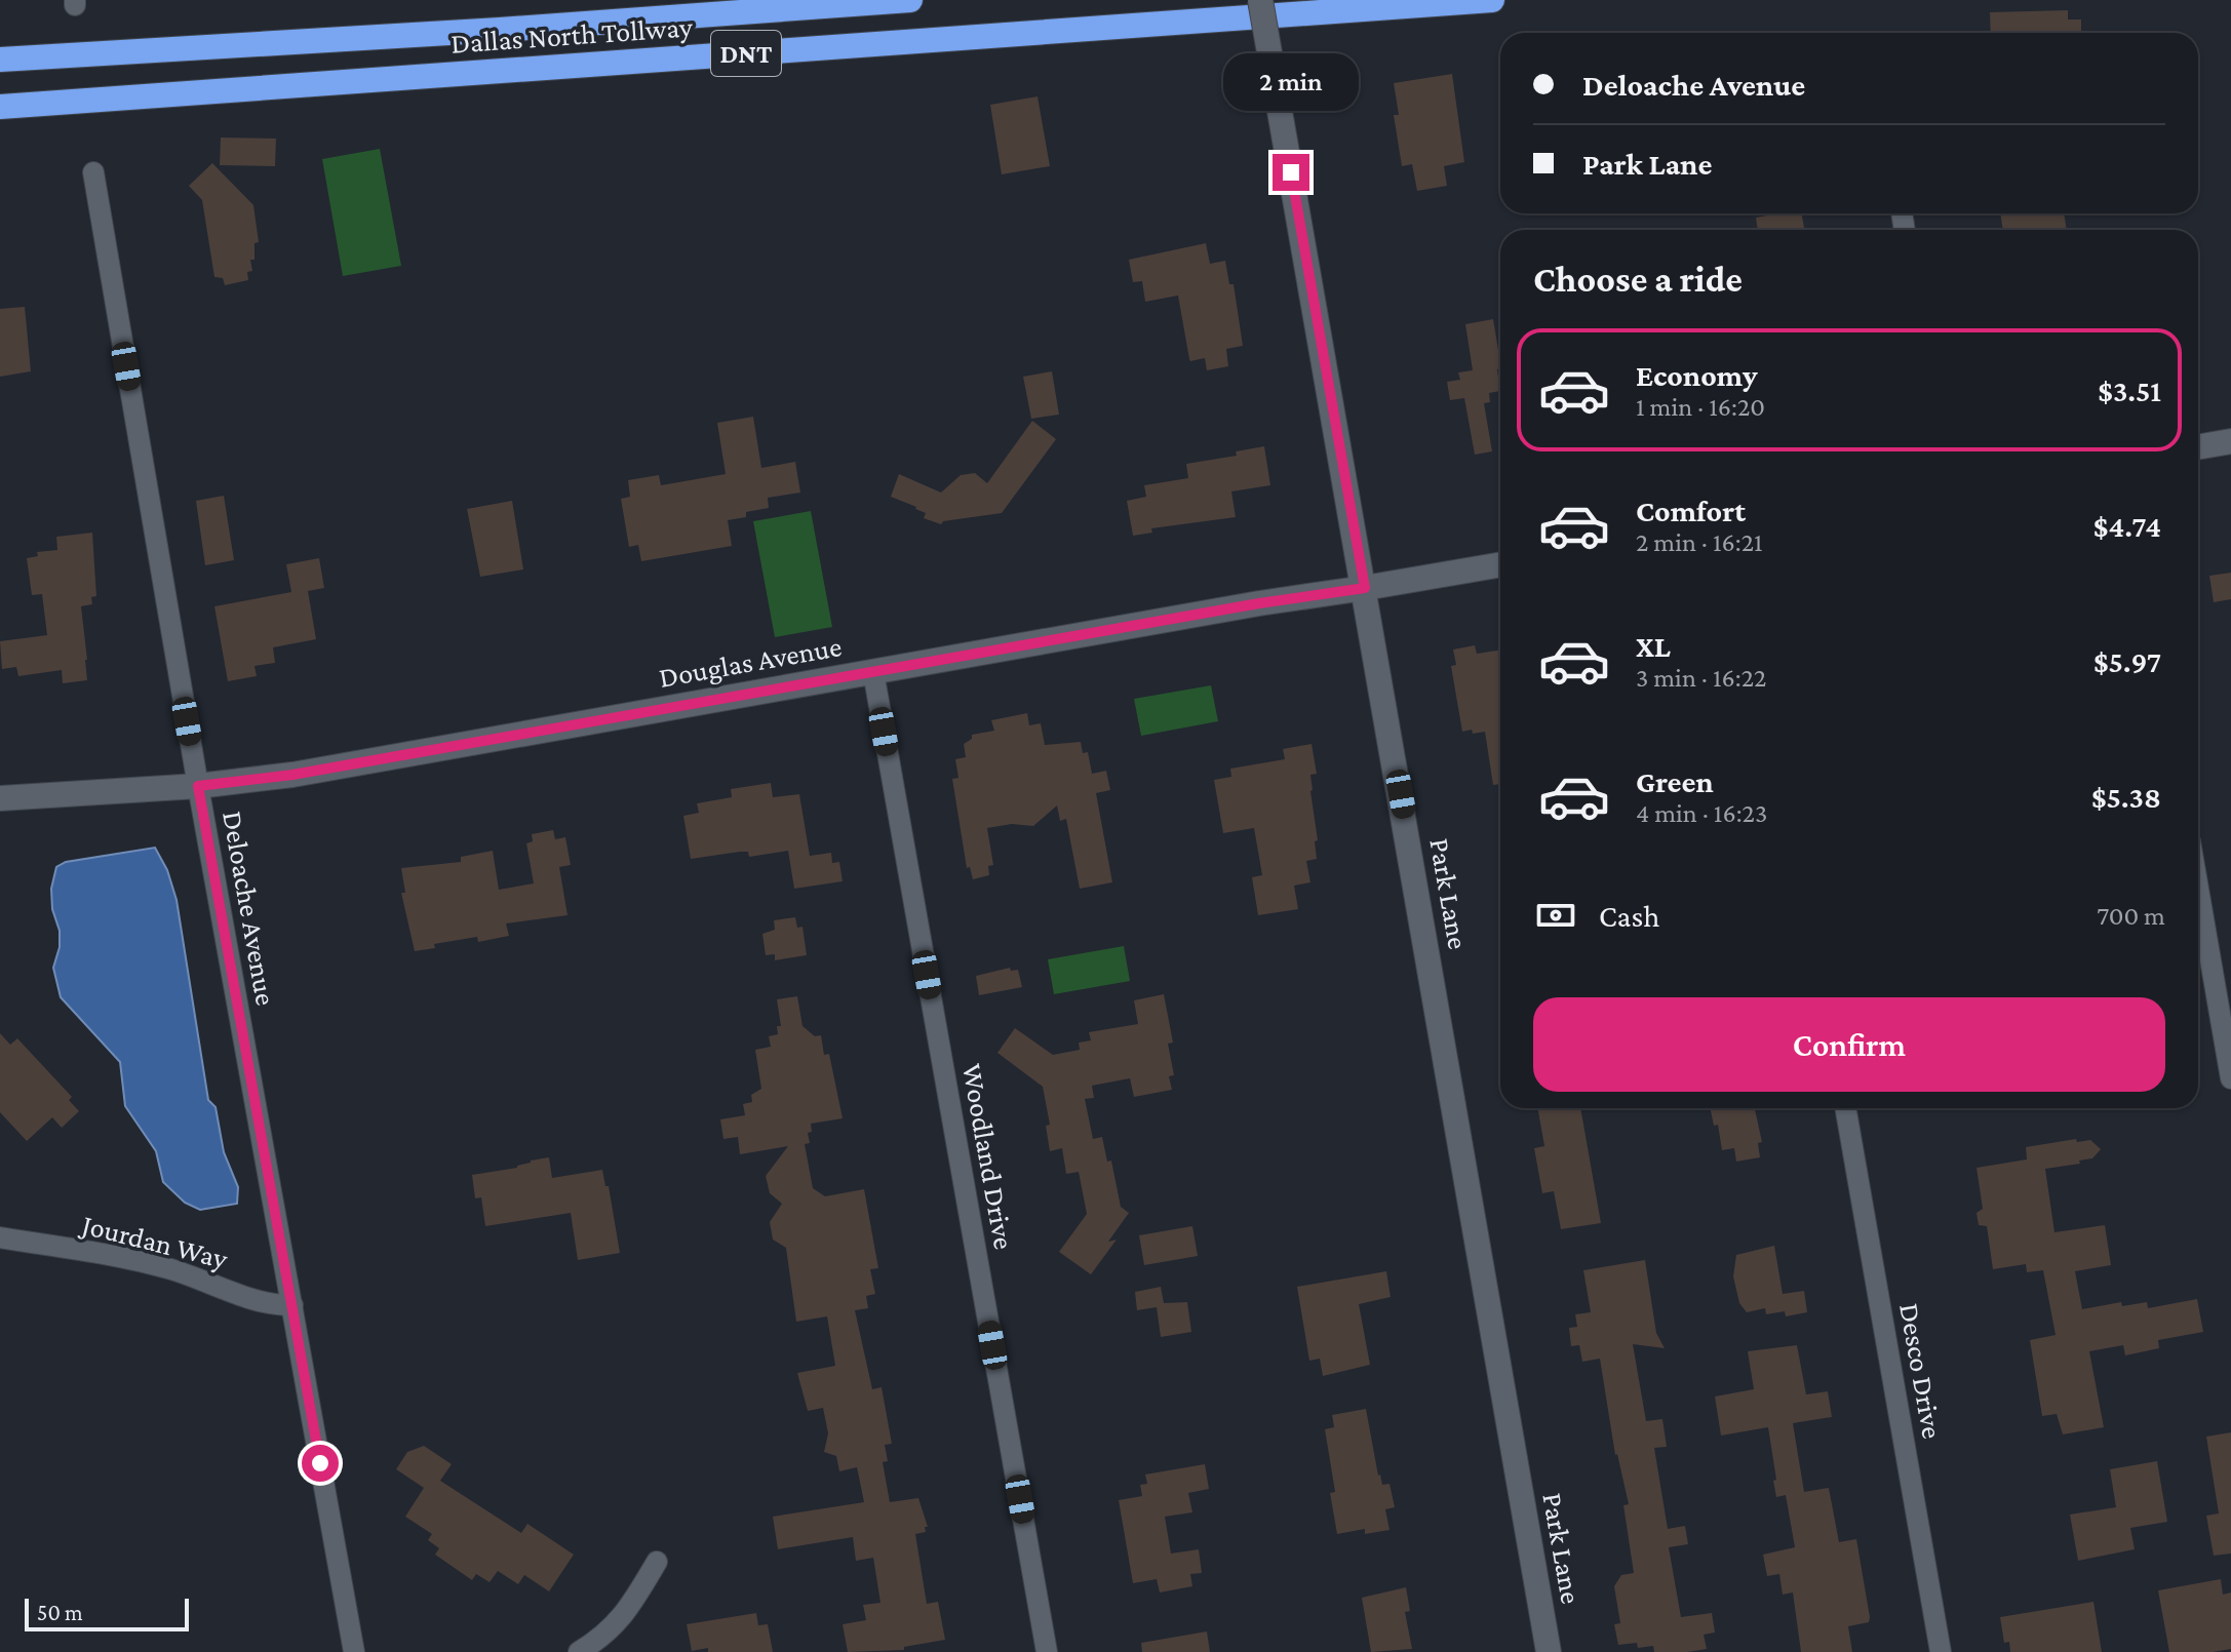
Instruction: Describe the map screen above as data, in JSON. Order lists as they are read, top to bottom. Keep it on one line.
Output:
{"streets":{"highway":["Dallas North Tollway","DNT"],"street":["Douglas Avenue","Park Lane","Deloache Avenue","Woodland Drive","Jourdan Way","Desco Drive"]},"crossings":[["Douglas Avenue","Park Lane"],["Douglas Avenue","Deloache Avenue"],["Douglas Avenue","Woodland Drive"],["Deloache Avenue","Jourdan Way"]],"scale_bar":"50 m","page":{"banner":["Deloache Avenue","Park Lane"],"bubble":"2 min","heading":"Choose a ride","list":[{"name":"Economy","note":"1 min · 16:20","value":"$3.51"},{"name":"Comfort","note":"2 min · 16:21","value":"$4.74"},{"name":"XL","note":"3 min · 16:22","value":"$5.97"},{"name":"Green","note":"4 min · 16:23","value":"$5.38"}],"pay":["Cash","700 m"],"buttons":"Confirm","scale":"50 m"}}
